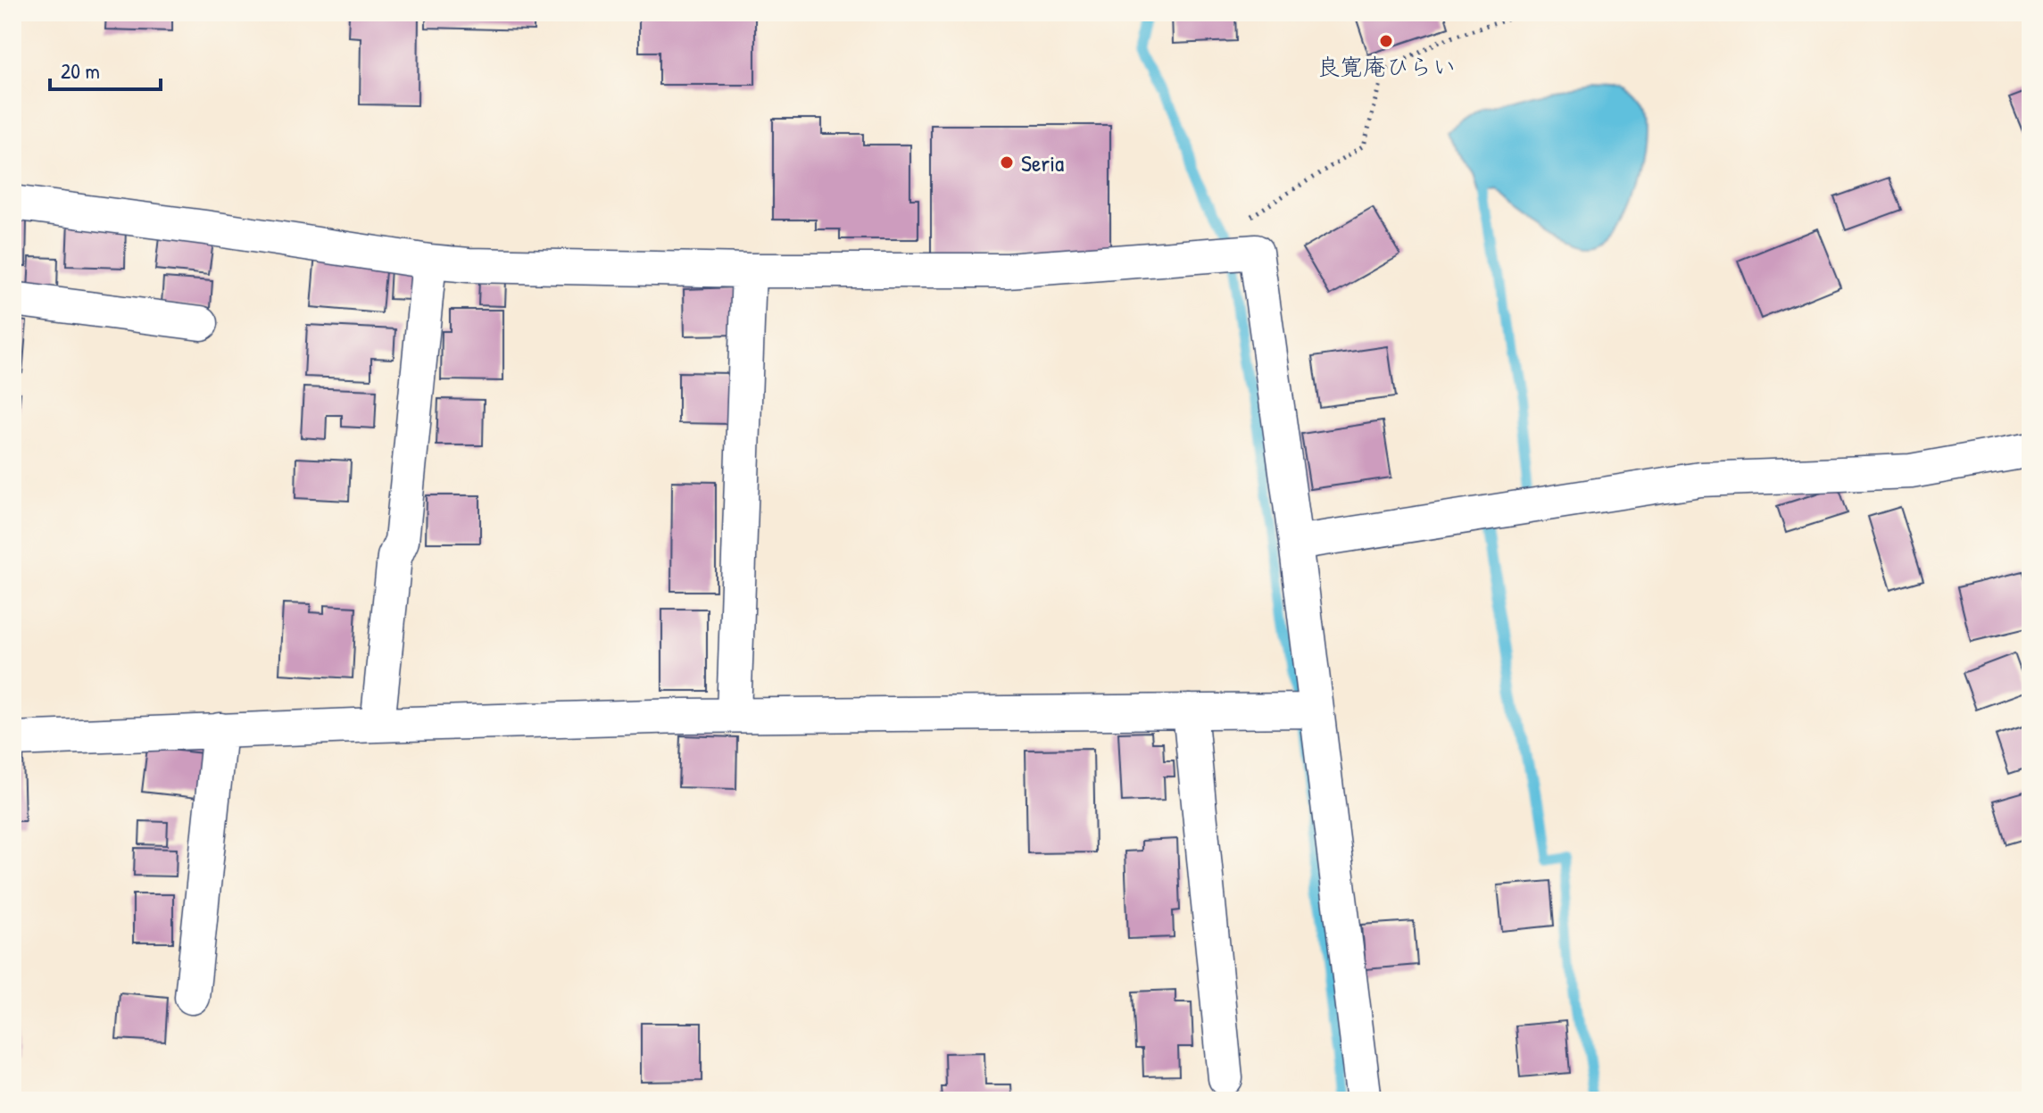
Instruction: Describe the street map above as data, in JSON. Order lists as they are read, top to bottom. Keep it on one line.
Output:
{"places":["良寛庵ひらい","Seria"],"scale_bar":"20 m"}
